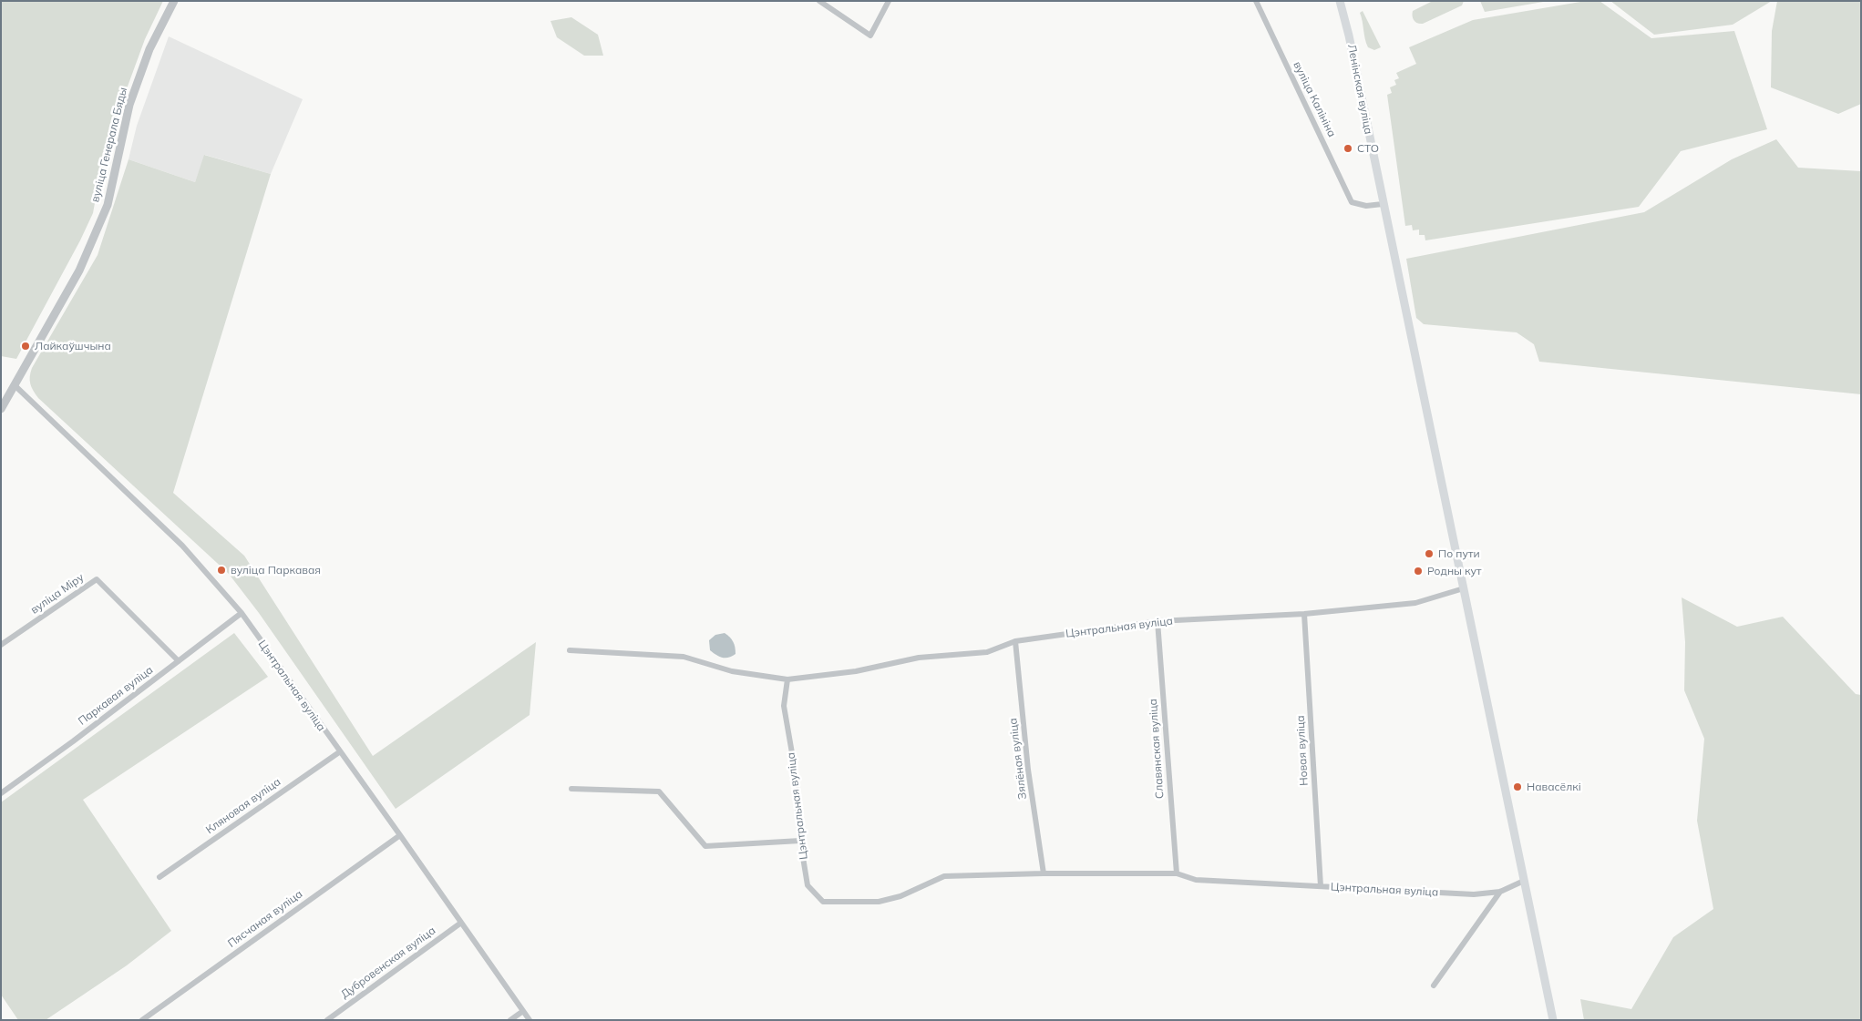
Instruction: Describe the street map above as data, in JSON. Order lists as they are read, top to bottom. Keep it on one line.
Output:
{"streets":{"main road":["Ленінская вуліца"],"street":["вуліца Калініна","вуліца Генерала Бяды","вуліца Міру","Цэнтральная вуліца","Паркавая вуліца","Славянская вуліца","Новая вуліца","Зялёная вуліца","Кляновая вуліца","Пясчаная вуліца","Дубровенская вуліца"]},"crossings":[["Ленінская вуліца","вуліца Калініна"],["Ленінская вуліца","Цэнтральная вуліца"],["вуліца Генерала Бяды","Цэнтральная вуліца"],["вуліца Міру","Паркавая вуліца"],["Цэнтральная вуліца","Паркавая вуліца"],["Цэнтральная вуліца","Славянская вуліца"],["Цэнтральная вуліца","Новая вуліца"],["Цэнтральная вуліца","Зялёная вуліца"],["Цэнтральная вуліца","Кляновая вуліца"],["Цэнтральная вуліца","Пясчаная вуліца"],["Цэнтральная вуліца","Дубровенская вуліца"]],"places":["СТО","Лайкаўшчына","По пути","вуліца Паркавая","Родны кут","Навасёлкі"]}
